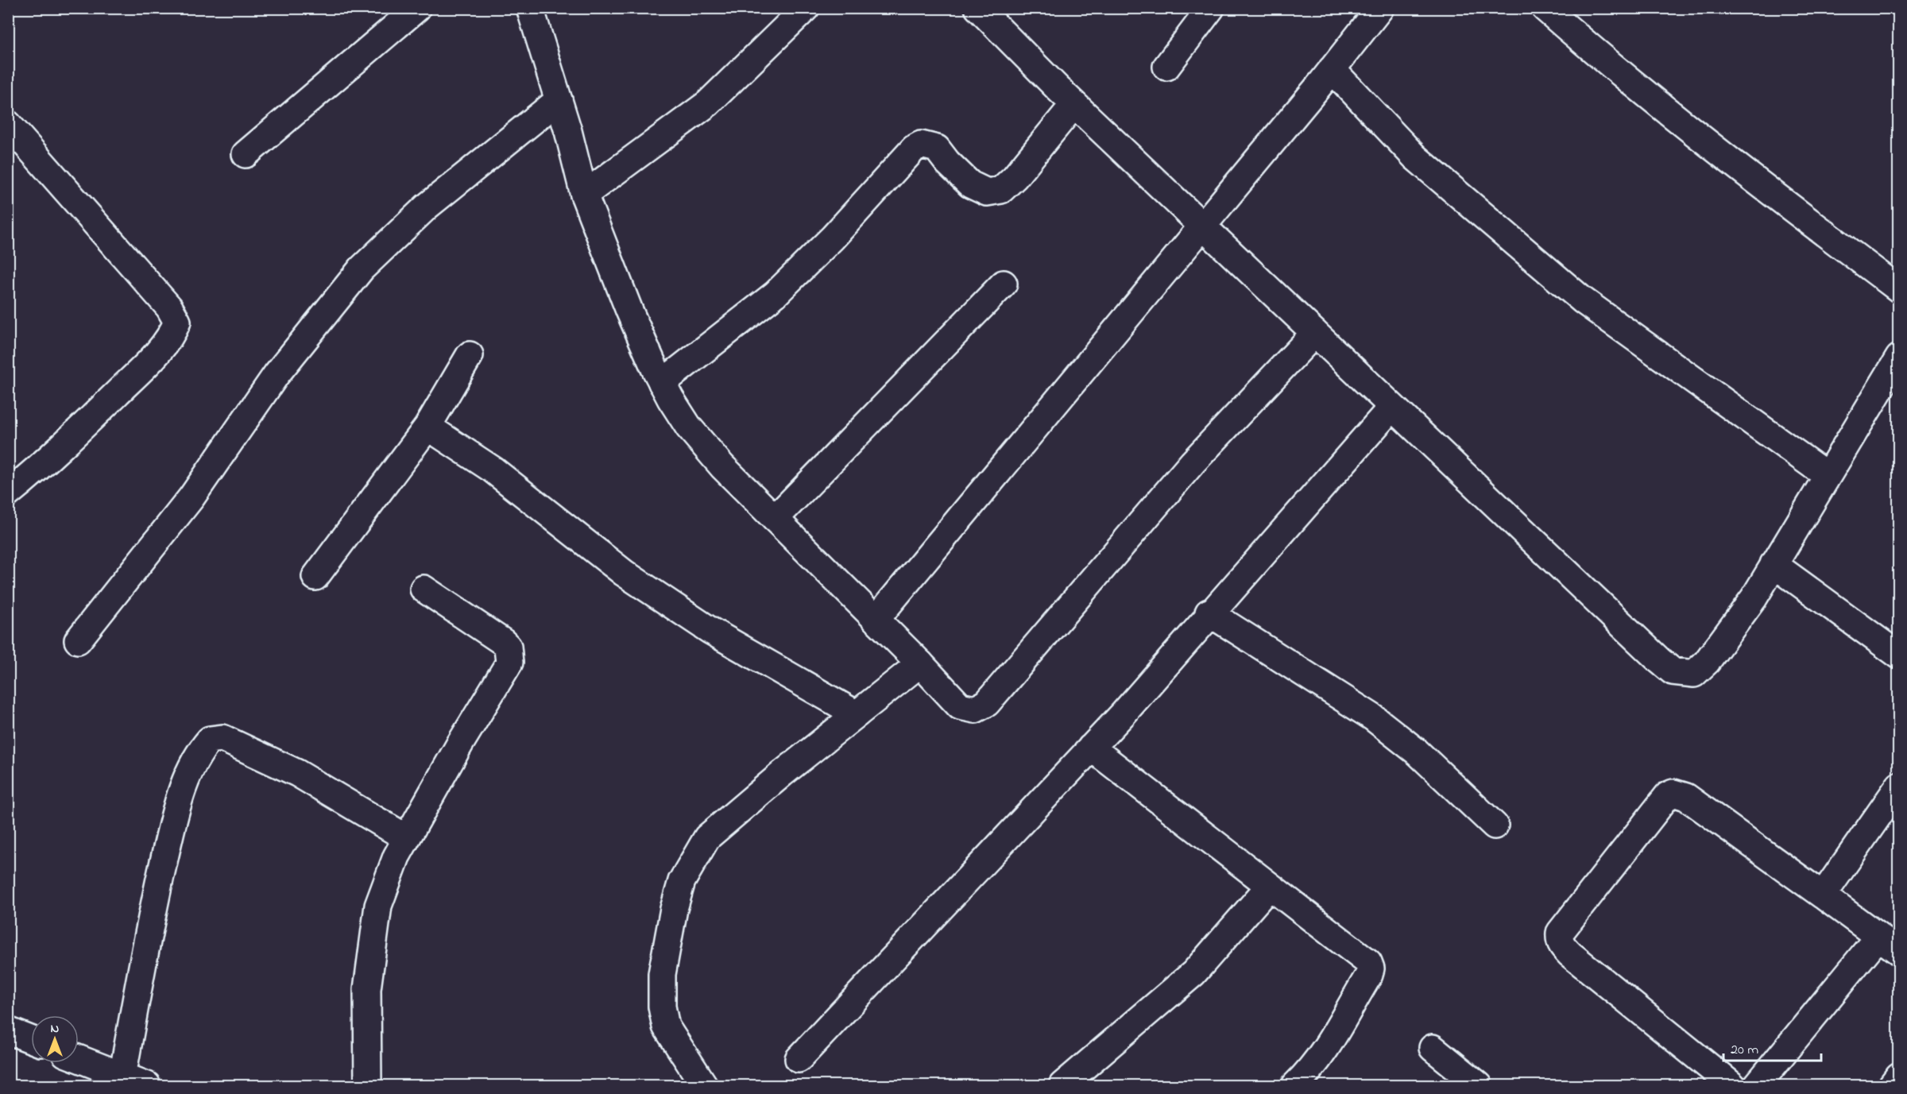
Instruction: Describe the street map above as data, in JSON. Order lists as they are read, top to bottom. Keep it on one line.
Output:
{"scale_bar":"20 m","north":"top"}
